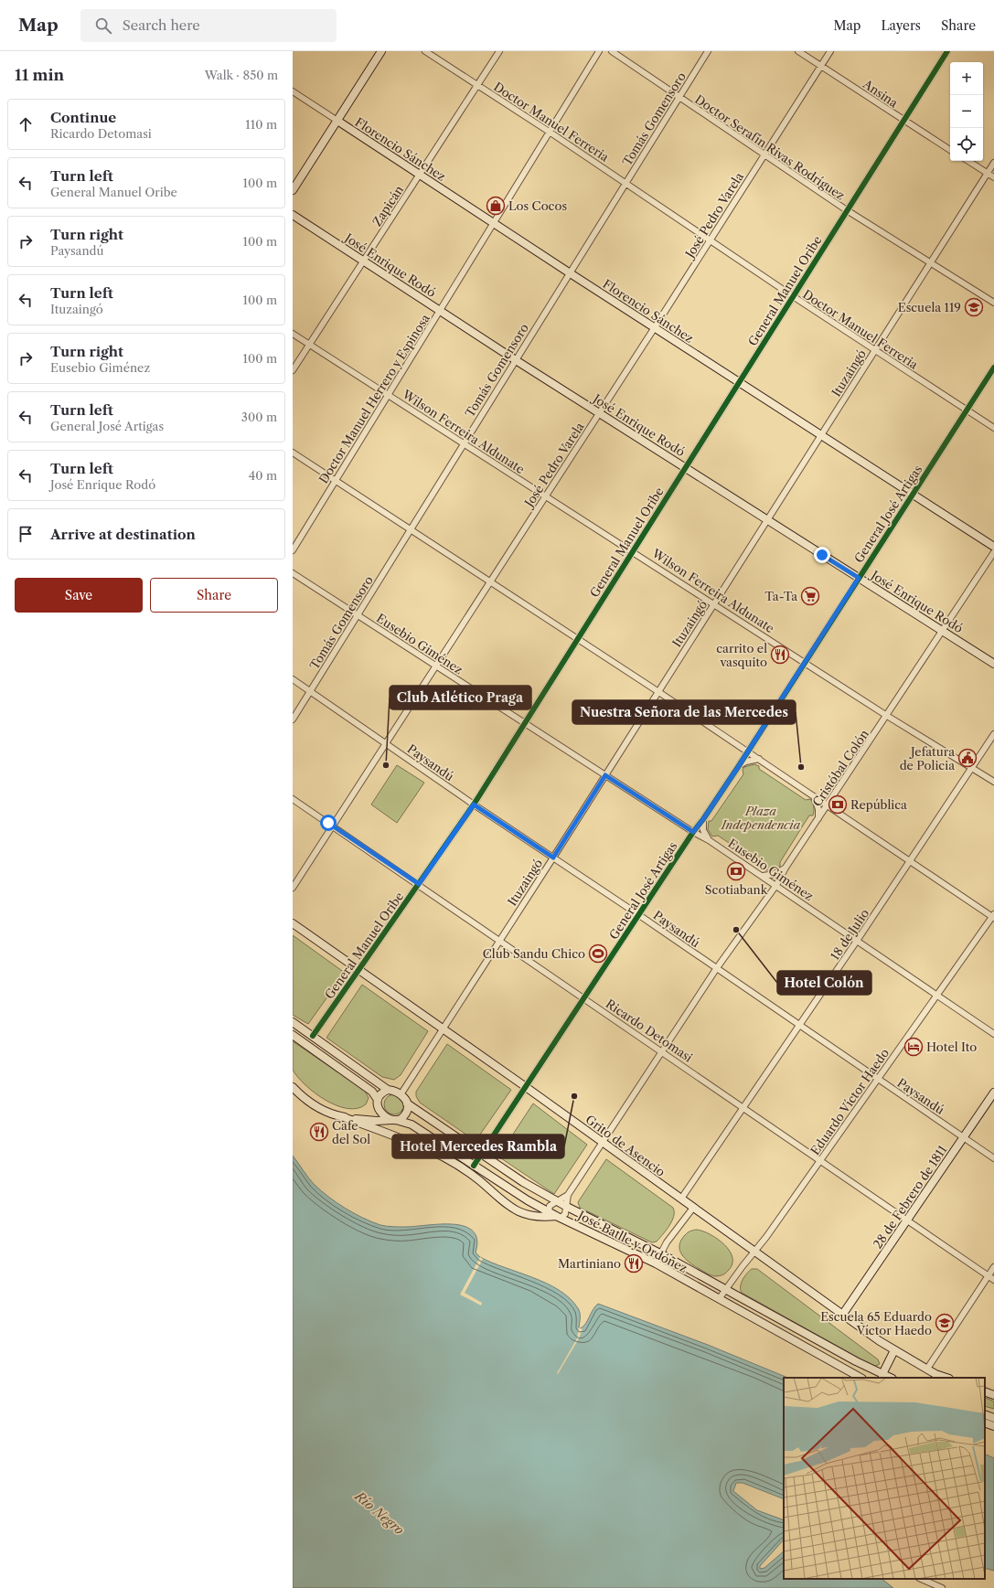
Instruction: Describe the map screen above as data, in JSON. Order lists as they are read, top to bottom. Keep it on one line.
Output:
{"streets":{"street":["Ansina","Tomás Gomensoro","Doctor Manuel Ferreria","Doctor Serafín Rivas Rodríguez","Florencio Sánchez","Zapicán","José Pedro Varela","José Enrique Rodó","General Manuel Oribe","Ituzaingó","Doctor Manuel Herrero y Espinosa","Wilson Ferreira Aldunate","General José Artigas","Eusebio Giménez","Paysandú","Cristóbal Colón","18 de Julio","Ricardo Detomasi","Eduardo Víctor Haedo","Grito de Asencio","28 de Febrero de 1811","José Batlle y Ordóñez"]},"crossings":[["Ansina","José Pedro Varela"],["Ansina","General Manuel Oribe"],["Tomás Gomensoro","Doctor Manuel Ferreria"],["Tomás Gomensoro","Doctor Serafín Rivas Rodríguez"],["Tomás Gomensoro","Florencio Sánchez"],["Tomás Gomensoro","José Enrique Rodó"],["Tomás Gomensoro","Wilson Ferreira Aldunate"],["Tomás Gomensoro","Eusebio Giménez"],["Tomás Gomensoro","Paysandú"],["Doctor Manuel Ferreria","Zapicán"],["Doctor Manuel Ferreria","José Pedro Varela"],["Doctor Manuel Ferreria","General Manuel Oribe"],["Doctor Manuel Ferreria","Ituzaingó"],["Doctor Manuel Ferreria","Doctor Manuel Herrero y Espinosa"],["Doctor Manuel Ferreria","General José Artigas"],["Doctor Serafín Rivas Rodríguez","José Pedro Varela"],["Doctor Serafín Rivas Rodríguez","General Manuel Oribe"],["Doctor Serafín Rivas Rodríguez","Ituzaingó"],["Florencio Sánchez","Zapicán"],["Florencio Sánchez","José Pedro Varela"],["Florencio Sánchez","General Manuel Oribe"],["Florencio Sánchez","Ituzaingó"],["Florencio Sánchez","Doctor Manuel Herrero y Espinosa"],["Florencio Sánchez","General José Artigas"],["Zapicán","José Enrique Rodó"],["Zapicán","Wilson Ferreira Aldunate"],["José Pedro Varela","José Enrique Rodó"],["José Pedro Varela","Wilson Ferreira Aldunate"],["José Pedro Varela","Eusebio Giménez"],["José Pedro Varela","Paysandú"],["José Pedro Varela","Ricardo Detomasi"],["José Enrique Rodó","General Manuel Oribe"],["José Enrique Rodó","Ituzaingó"],["José Enrique Rodó","Doctor Manuel Herrero y Espinosa"],["José Enrique Rodó","General José Artigas"],["José Enrique Rodó","Cristóbal Colón"],["General Manuel Oribe","Wilson Ferreira Aldunate"],["General Manuel Oribe","Eusebio Giménez"],["General Manuel Oribe","Paysandú"],["General Manuel Oribe","Ricardo Detomasi"],["General Manuel Oribe","Grito de Asencio"],["Ituzaingó","Wilson Ferreira Aldunate"],["Ituzaingó","Eusebio Giménez"],["Ituzaingó","Paysandú"],["Ituzaingó","Ricardo Detomasi"],["Ituzaingó","Grito de Asencio"],["Ituzaingó","José Batlle y Ordóñez"],["Doctor Manuel Herrero y Espinosa","Wilson Ferreira Aldunate"],["Wilson Ferreira Aldunate","General José Artigas"],["Wilson Ferreira Aldunate","Cristóbal Colón"],["Wilson Ferreira Aldunate","18 de Julio"],["General José Artigas","Eusebio Giménez"],["General José Artigas","Paysandú"],["General José Artigas","Cristóbal Colón"],["General José Artigas","Ricardo Detomasi"],["General José Artigas","Grito de Asencio"],["General José Artigas","José Batlle y Ordóñez"],["Eusebio Giménez","Cristóbal Colón"],["Eusebio Giménez","18 de Julio"],["Eusebio Giménez","Eduardo Víctor Haedo"],["Paysandú","Cristóbal Colón"],["Paysandú","18 de Julio"],["Paysandú","Eduardo Víctor Haedo"],["Paysandú","28 de Febrero de 1811"],["Cristóbal Colón","Ricardo Detomasi"],["Cristóbal Colón","Grito de Asencio"],["18 de Julio","Ricardo Detomasi"],["18 de Julio","Grito de Asencio"],["Ricardo Detomasi","Eduardo Víctor Haedo"],["Ricardo Detomasi","28 de Febrero de 1811"],["Eduardo Víctor Haedo","Grito de Asencio"],["Eduardo Víctor Haedo","José Batlle y Ordóñez"],["Grito de Asencio","28 de Febrero de 1811"]],"water":["Río Negro"],"parks":["Plaza Independencia"],"places":{"shop":["Los Cocos"],"school or university":["Escuela 119","Escuela 65 Eduardo Víctor Haedo"],"supermarket":["Ta-Ta"],"restaurant":["carrito el vasquito","Cafe del Sol","Martiniano"],"public building":["Jefatura de Policia"],"other":["Club Atlético Praga","Nuestra Señora de las Mercedes","Hotel Colón","Hotel Mercedes Rambla"],"bank":["República","Scotiabank"],"sports":["Club Sandu Chico"],"hotel":["Hotel Ito"]},"page":{"header":"Map","search":"Search here","nav":["Map","Layers","Share"],"heading":["11 min","Walk · 850 m"],"map_buttons":["+","−"],"list":[["Continue","Ricardo Detomasi","110 m"],["Turn left","General Manuel Oribe","100 m"],["Turn right","Paysandú","100 m"],["Turn left","Ituzaingó","100 m"],["Turn right","Eusebio Giménez","100 m"],["Turn left","General José Artigas","300 m"],["Turn left","José Enrique Rodó","40 m"],"Arrive at destination"],"buttons":["Save","Share"]}}
